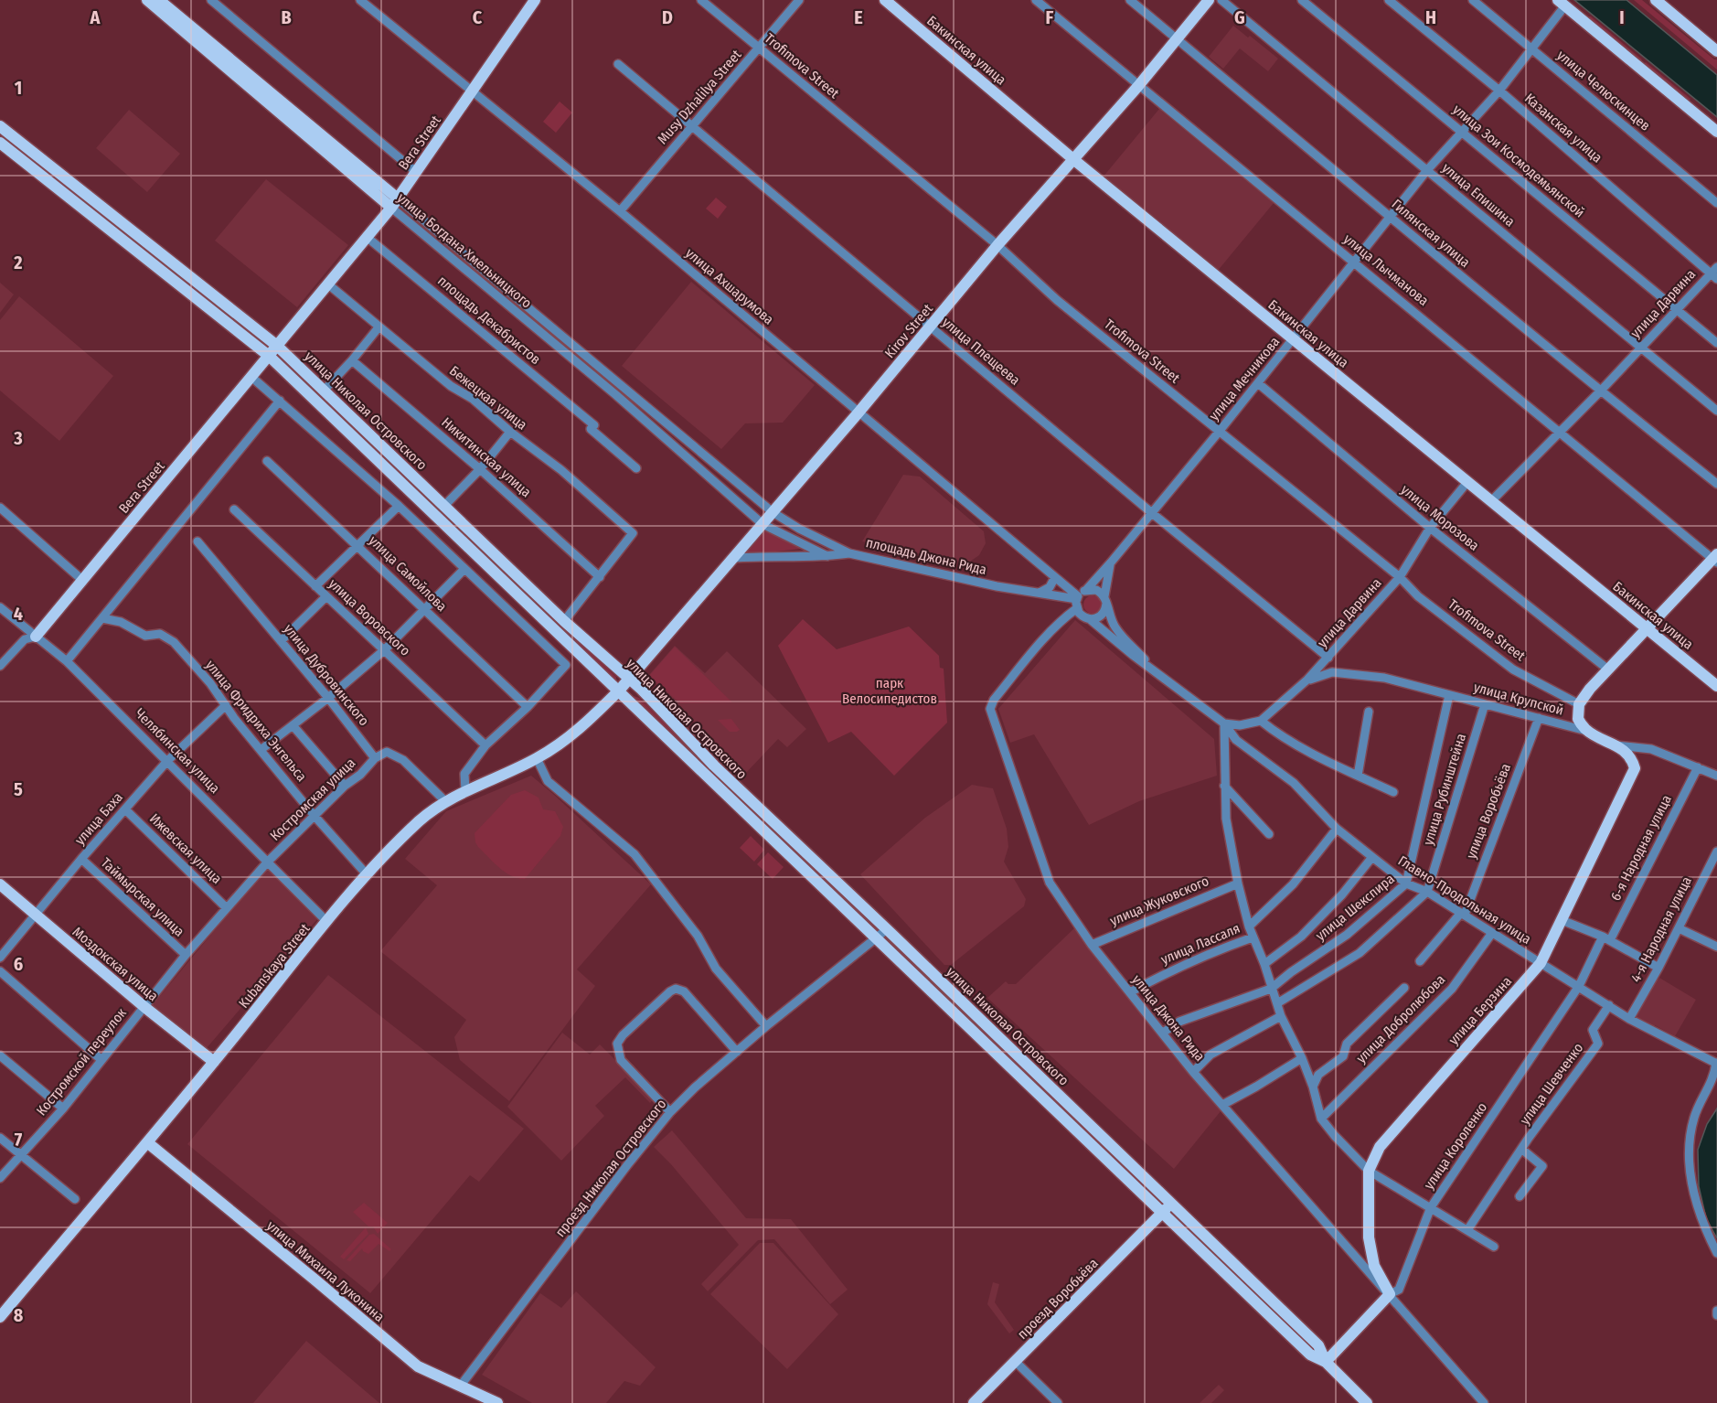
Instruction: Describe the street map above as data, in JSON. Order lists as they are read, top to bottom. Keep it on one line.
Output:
{"streets":{"main road":["Бакинская улица","Bera Street","улица Богдана Хмельницкого","Kirov Street","улица Николая Островского","улица Крупской","Моздокская улица","Kubanskaya Street","улица Берзина","улица Короленко","улица Михаила Луконина","проезд Воробьёва"],"street":["Trofimova Street","улица Челюскинцев","Musy Dzhalilya Street","Казанская улица","улица Зои Космодемьянской","улица Епишина","Гилянская улица","улица Лычманова","улица Ахшарумова","улица Дарвина","площадь Декабристов","улица Плещеева","улица Мечникова","Бежецкая улица","Никитинская улица","улица Морозова","площадь Джона Рида","улица Самойлова","улица Воровского","улица Дубровинского","улица Фридриха Энгельса","Челябинская улица","улица Рубинштейна","Костромская улица","улица Воробьёва","улица Баха","6-я Народная улица","Ижевская улица","Таймырская улица","Главно-Продольная улица","улица Жуковского","улица Шекспира","4-я Народная улица","улица Лассаля","улица Джона Рида","улица Добролюбова","Костромской переулок","улица Шевченко","проезд Николая Островского"]},"crossings":[["Бакинская улица","улица Дарвина"],["Бакинская улица","Kirov Street"],["Бакинская улица","улица Мечникова"],["Trofimova Street","Musy Dzhalilya Street"],["Trofimova Street","улица Дарвина"],["Trofimova Street","Kirov Street"],["Trofimova Street","улица Мечникова"],["улица Челюскинцев","улица Мечникова"],["Musy Dzhalilya Street","улица Ахшарумова"],["Musy Dzhalilya Street","улица Плещеева"],["Казанская улица","улица Дарвина"],["Казанская улица","улица Мечникова"],["Bera Street","улица Богдана Хмельницкого"],["Bera Street","улица Ахшарумова"],["Bera Street","площадь Декабристов"],["Bera Street","Бежецкая улица"],["Bera Street","улица Николая Островского"],["Bera Street","Челябинская улица"],["улица Зои Космодемьянской","улица Дарвина"],["улица Зои Космодемьянской","улица Мечникова"],["улица Епишина","улица Дарвина"],["улица Епишина","улица Мечникова"],["Гилянская улица","улица Дарвина"],["Гилянская улица","Kirov Street"],["Гилянская улица","улица Мечникова"],["улица Богдана Хмельницкого","Kirov Street"],["улица Богдана Хмельницкого","площадь Джона Рида"],["улица Лычманова","улица Дарвина"],["улица Лычманова","Kirov Street"],["улица Лычманова","улица Мечникова"],["улица Ахшарумова","Kirov Street"],["улица Ахшарумова","улица Мечникова"],["улица Ахшарумова","площадь Джона Рида"],["улица Ахшарумова","улица Джона Рида"],["улица Дарвина","улица Плещеева"],["улица Дарвина","улица Морозова"],["улица Дарвина","улица Крупской"],["Kirov Street","улица Плещеева"],["Kirov Street","улица Николая Островского"],["Kirov Street","площадь Джона Рида"],["Kirov Street","Kubanskaya Street"],["улица Плещеева","улица Мечникова"],["улица Мечникова","улица Морозова"],["улица Мечникова","площадь Джона Рида"],["улица Мечникова","улица Джона Рида"],["Бежецкая улица","Никитинская улица"],["улица Николая Островского","Kubanskaya Street"],["улица Николая Островского","улица Короленко"],["улица Николая Островского","проезд Николая Островского"],["улица Николая Островского","проезд Воробьёва"],["площадь Джона Рида","улица Джона Рида"],["улица Дубровинского","Костромская улица"],["улица Крупской","улица Рубинштейна"],["улица Крупской","улица Воробьёва"],["улица Крупской","6-я Народная улица"],["улица Крупской","улица Шекспира"],["улица Крупской","улица Берзина"],["улица Фридриха Энгельса","Костромская улица"],["улица Фридриха Энгельса","улица Баха"],["улица Фридриха Энгельса","Kubanskaya Street"],["Челябинская улица","Костромская улица"],["Челябинская улица","улица Баха"],["Челябинская улица","Kubanskaya Street"],["Челябинская улица","Костромской переулок"],["улица Рубинштейна","Главно-Продольная улица"],["Костромская улица","Костромской переулок"],["улица Воробьёва","Главно-Продольная улица"],["улица Баха","Ижевская улица"],["улица Баха","Таймырская улица"],["улица Баха","Моздокская улица"],["6-я Народная улица","улица Короленко"],["Ижевская улица","Костромской переулок"],["Таймырская улица","Костромской переулок"],["Главно-Продольная улица","улица Шекспира"],["Главно-Продольная улица","4-я Народная улица"],["Главно-Продольная улица","улица Берзина"],["Главно-Продольная улица","улица Добролюбова"],["Главно-Продольная улица","улица Шевченко"],["Главно-Продольная улица","улица Короленко"],["улица Жуковского","улица Джона Рида"],["улица Шекспира","улица Джона Рида"],["улица Лассаля","улица Джона Рида"],["Моздокская улица","Kubanskaya Street"],["Моздокская улица","Костромской переулок"],["Kubanskaya Street","улица Михаила Луконина"],["улица Берзина","улица Джона Рида"],["улица Берзина","улица Короленко"],["улица Джона Рида","улица Короленко"],["проезд Николая Островского","улица Михаила Луконина"]],"parks":["парк Велосипедистов"],"grid":{"columns":["A","B","C","D","E","F","G","H","I"],"rows":["1","2","3","4","5","6","7","8"]}}
